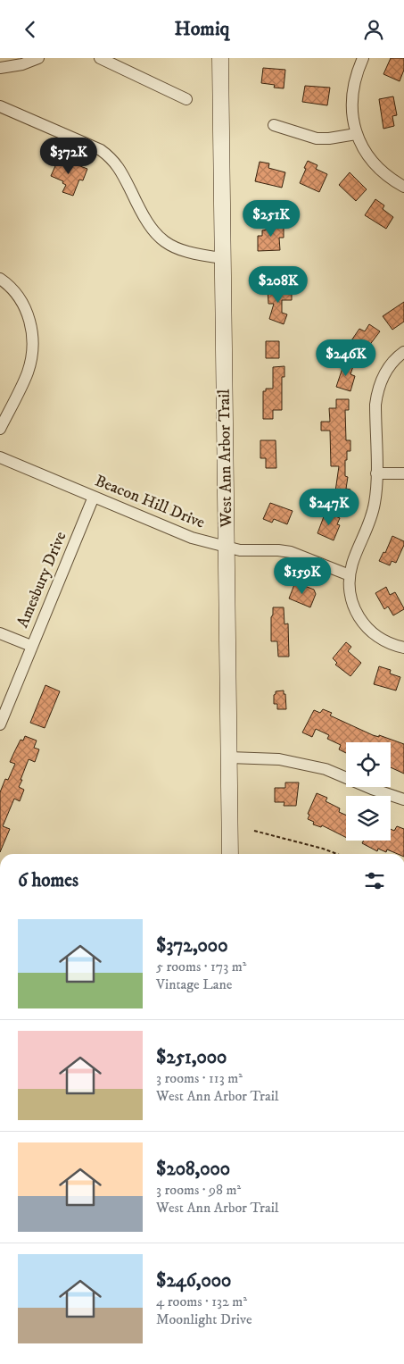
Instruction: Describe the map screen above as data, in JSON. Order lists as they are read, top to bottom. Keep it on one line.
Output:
{"streets":{"street":["West Ann Arbor Trail","Beacon Hill Drive","Amesbury Drive"]},"crossings":[["West Ann Arbor Trail","Beacon Hill Drive"],["Beacon Hill Drive","Amesbury Drive"]],"page":{"header":"Homiq","price":["$372K","$251K","$208K","$246K","$247K","$159K"],"heading":"6 homes","list":[{"name":"$372,000","note":"5 rooms · 173 m² · Vintage Lane"},{"name":"$251,000","note":"3 rooms · 113 m² · West Ann Arbor Trail"},{"name":"$208,000","note":"3 rooms · 98 m² · West Ann Arbor Trail"},{"name":"$246,000","note":"4 rooms · 132 m² · Moonlight Drive"}]}}
